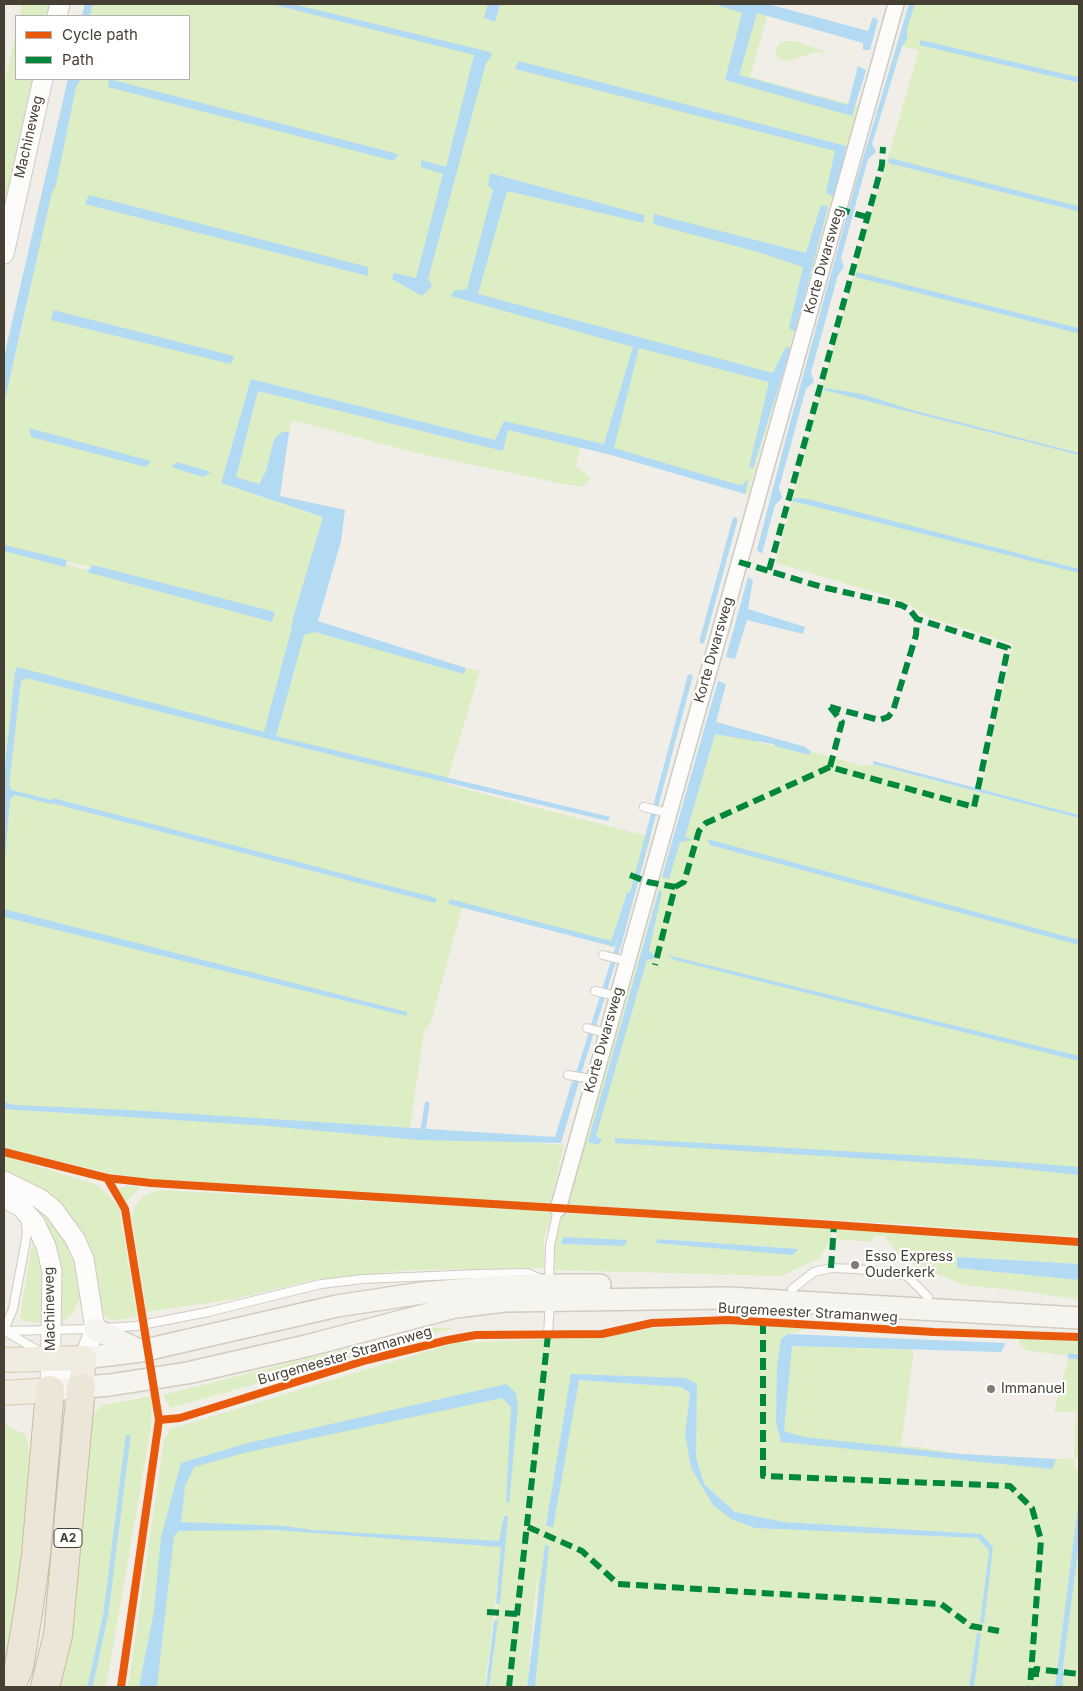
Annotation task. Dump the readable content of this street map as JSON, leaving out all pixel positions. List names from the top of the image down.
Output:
{
  "streets": {
    "highway": ["A2"],
    "main road": ["Burgemeester Stramanweg"],
    "street": ["Machineweg", "Korte Dwarsweg"]
  },
  "crossings": [
    ["Machineweg", "Burgemeester Stramanweg"],
    ["Korte Dwarsweg", "Burgemeester Stramanweg"],
    ["Burgemeester Stramanweg", "A2"]
  ],
  "places": ["Esso Express Ouderkerk", "Immanuel"],
  "legend": ["Cycle path", "Path"]
}
